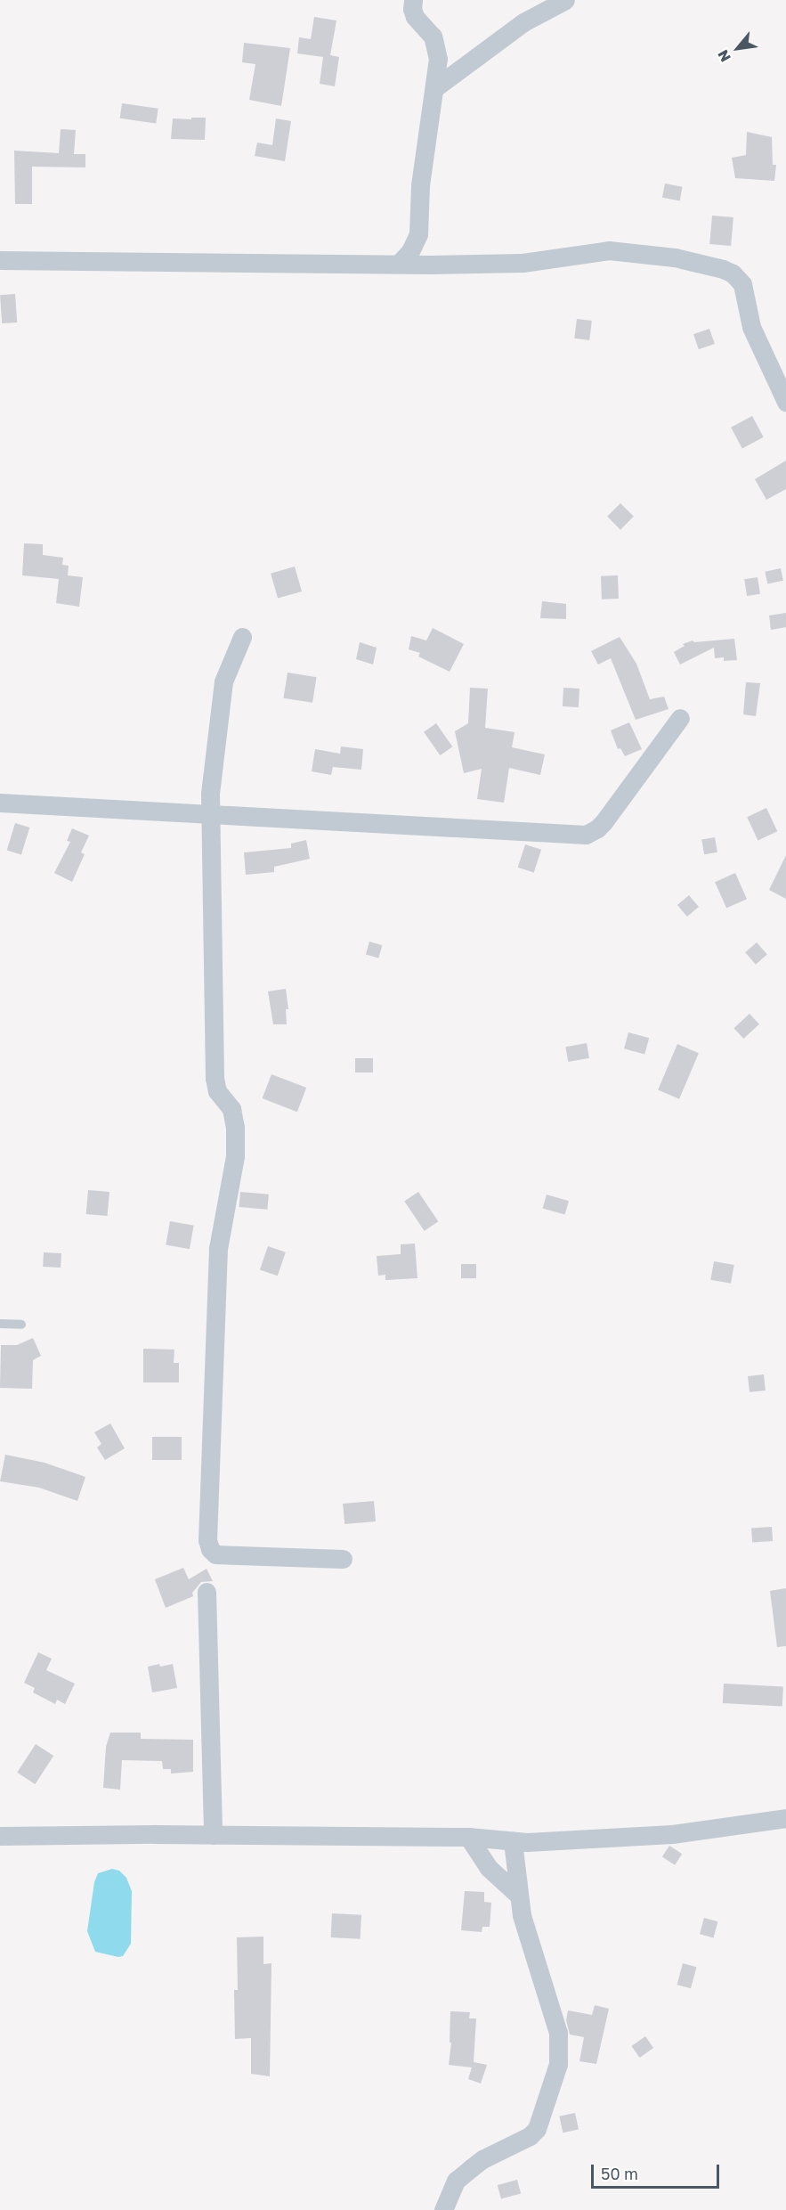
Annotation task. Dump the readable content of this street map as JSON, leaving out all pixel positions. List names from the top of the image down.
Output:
{
  "scale_bar": "50 m",
  "north": "bottom left"
}
